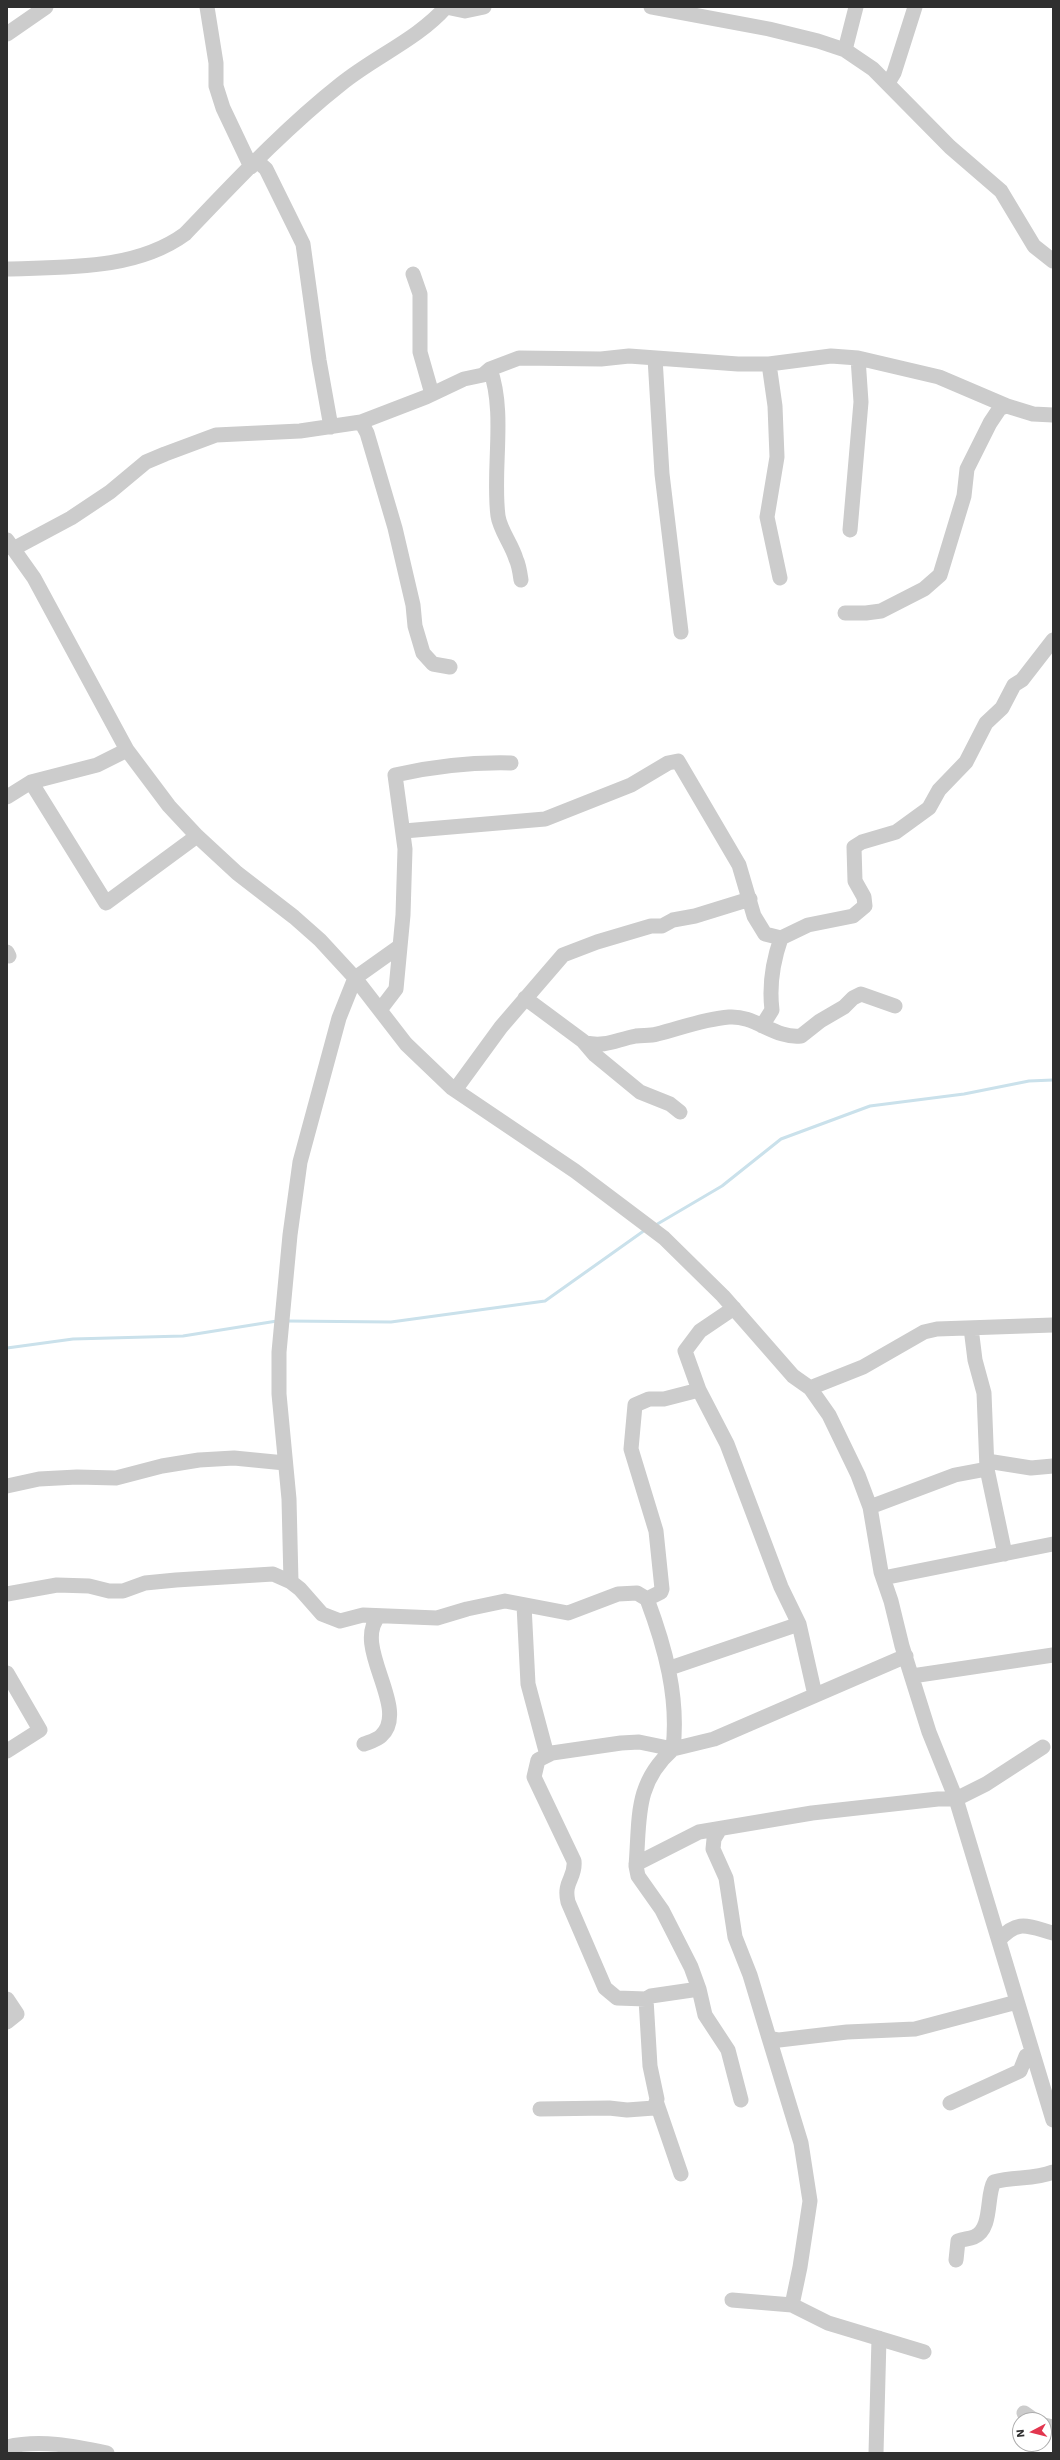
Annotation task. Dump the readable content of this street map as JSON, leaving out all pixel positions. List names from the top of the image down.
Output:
{
  "north": "left"
}
